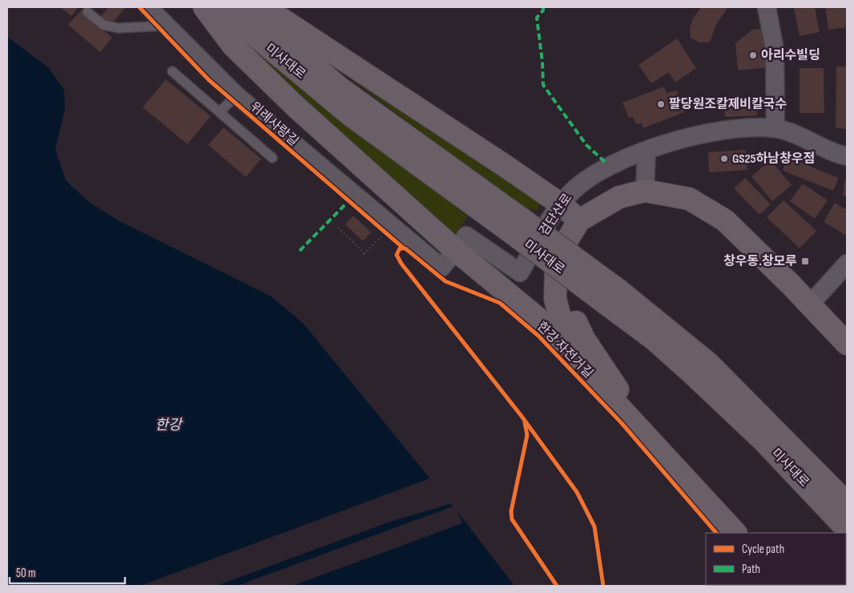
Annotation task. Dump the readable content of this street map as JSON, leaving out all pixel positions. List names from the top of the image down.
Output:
{
  "streets": {
    "main road": ["미사대로"],
    "street": ["검단산로"],
    "cycle path": ["위례사랑길", "한강 자전거길"]
  },
  "water": ["한강"],
  "places": {
    "other": ["아리수빌딩", "팔당원조칼제비칼국수", "GS25하남창우점"],
    "transit": ["창우동.창모루"]
  },
  "legend": ["Cycle path", "Path"],
  "scale_bar": "50 m"
}
